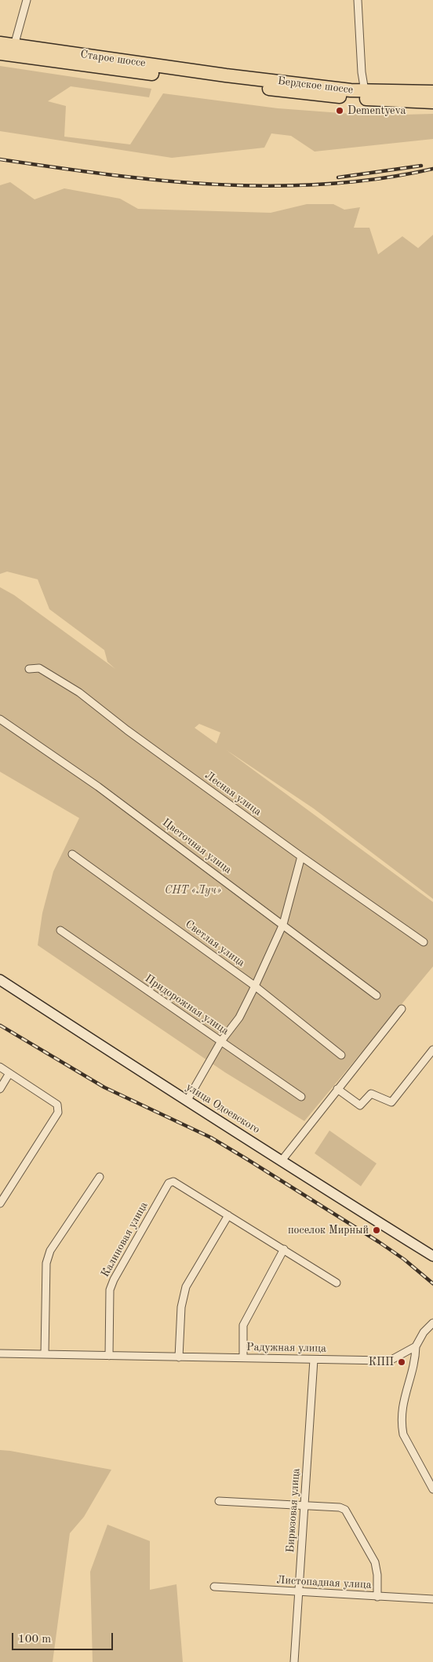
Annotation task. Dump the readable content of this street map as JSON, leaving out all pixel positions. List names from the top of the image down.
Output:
{
  "streets": {
    "highway": ["Старое шоссе", "Бердское шоссе"],
    "street": [
      "Лесная улица",
      "Цветочная улица",
      "Светлая улица",
      "Придорожная улица",
      "улица Одоевского",
      "Калиновая улица",
      "Радужная улица",
      "Бирюзовая улица",
      "Листопадная улица"
    ]
  },
  "crossings": [
    ["Старое шоссе", "Бердское шоссе"],
    ["Калиновая улица", "Радужная улица"],
    ["Радужная улица", "Бирюзовая улица"],
    ["Бирюзовая улица", "Листопадная улица"]
  ],
  "parks": ["СНТ «Луч»"],
  "places": ["Dementyeva", "поселок Мирный", "КПП"],
  "scale_bar": "100 m"
}
